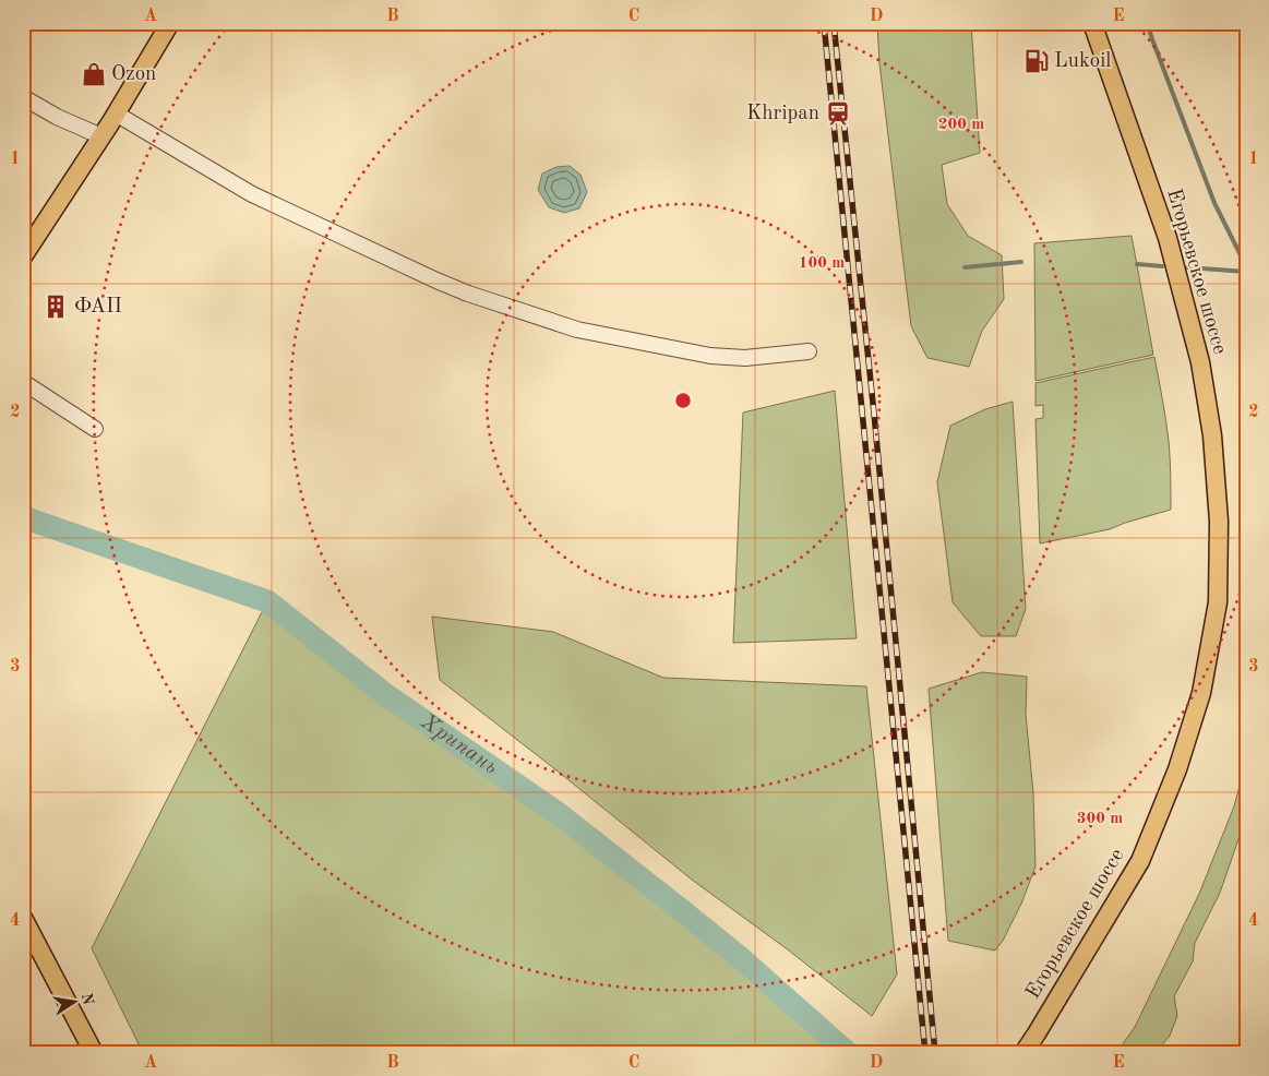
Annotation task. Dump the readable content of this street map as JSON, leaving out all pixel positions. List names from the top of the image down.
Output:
{
  "streets": {
    "main road": ["Егорьевское шоссе"]
  },
  "water": ["Хрипань"],
  "places": {
    "fuel station": ["Lukoil"],
    "shop": ["Ozon"],
    "station": ["Khripan"],
    "building": ["ФАП"]
  },
  "north": "right",
  "grid": {
    "columns": [
      "A",
      "B",
      "C",
      "D",
      "E"
    ],
    "rows": [
      "1",
      "2",
      "3",
      "4"
    ]
  },
  "rings": ["200 m", "100 m", "300 m"]
}
